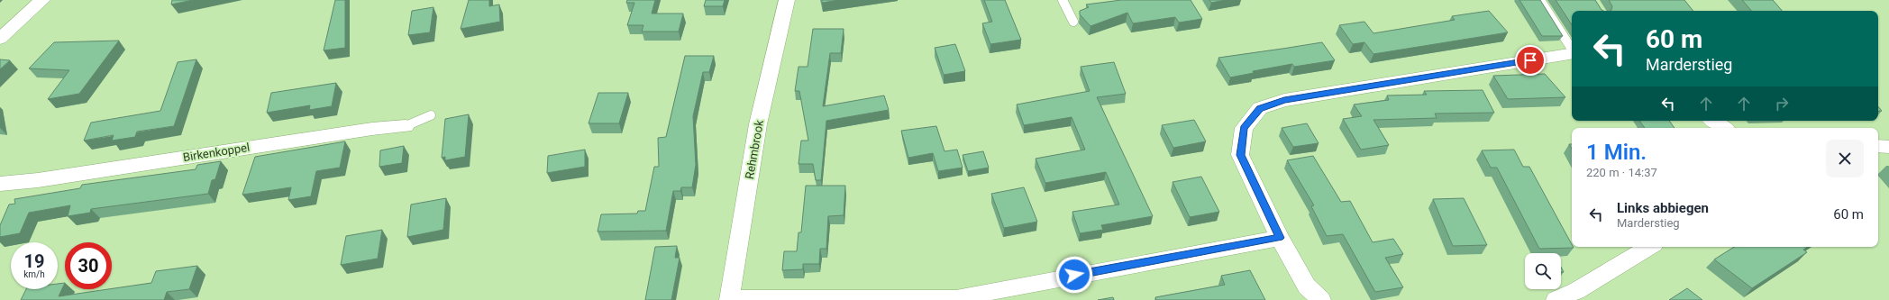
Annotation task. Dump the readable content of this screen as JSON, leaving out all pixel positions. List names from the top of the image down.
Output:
{
  "streets": {
    "street": ["Rehmbrook", "Birkenkoppel"]
  },
  "page": {
    "turn": ["60 m", "Marderstieg"],
    "heading": ["1 Min.", "220 m · 14:37"],
    "list": [
      {
        "name": "Links abbiegen",
        "note": "Marderstieg",
        "value": "60 m"
      }
    ],
    "speed": "19 km/h",
    "limit": "30"
  }
}
